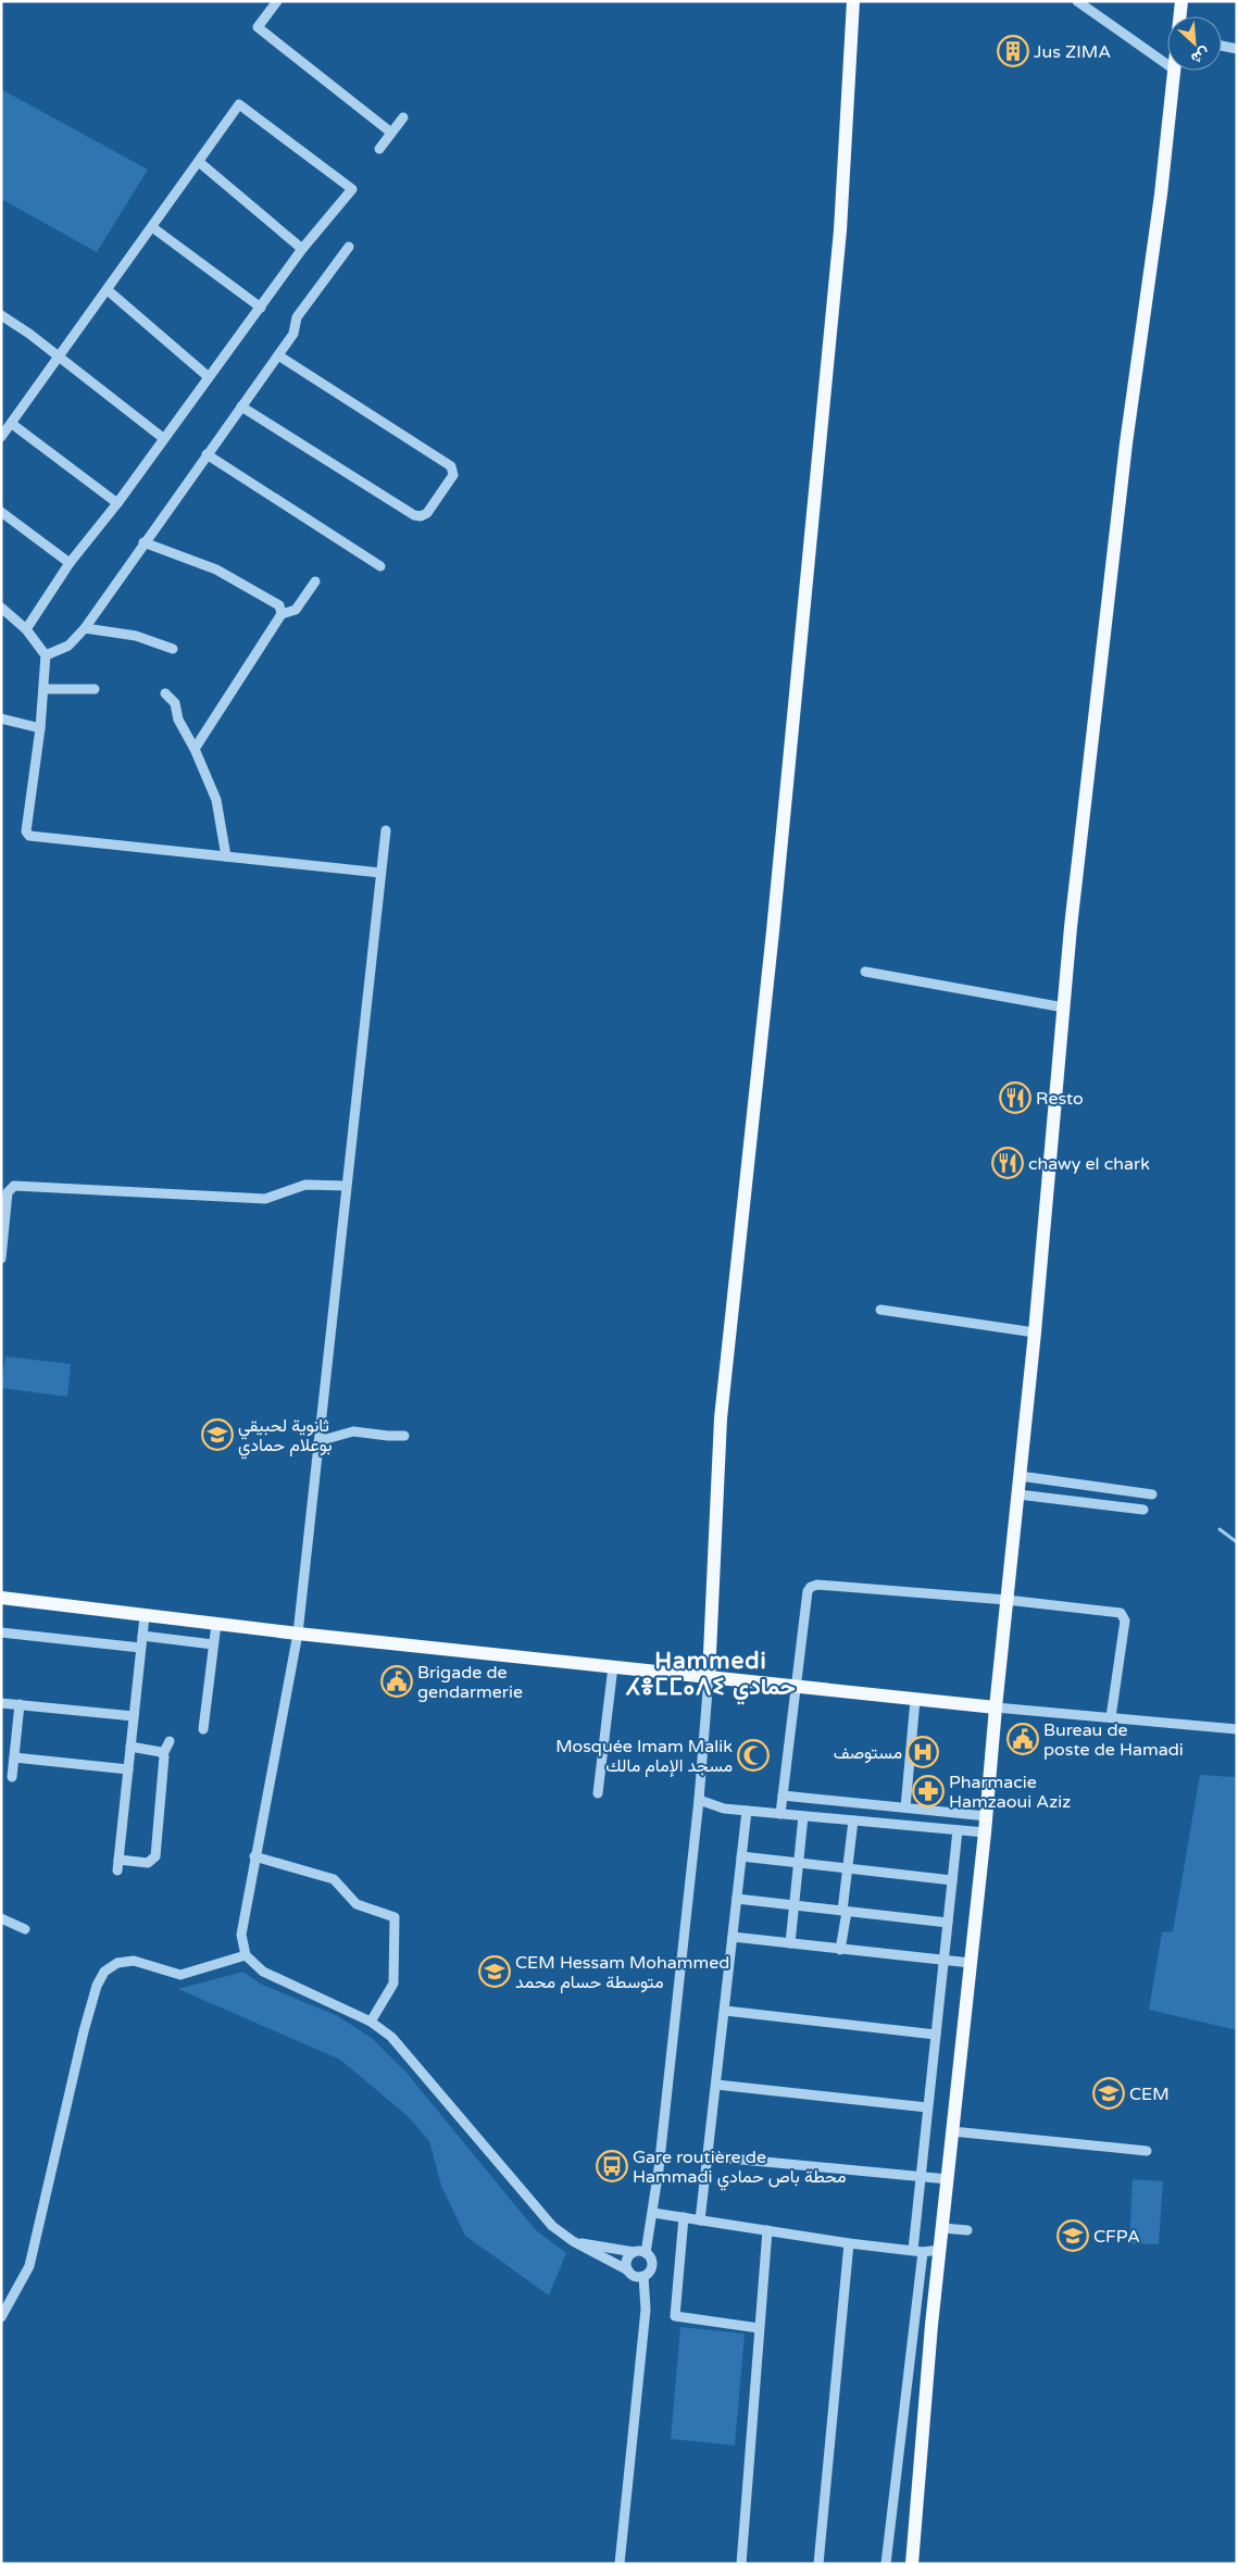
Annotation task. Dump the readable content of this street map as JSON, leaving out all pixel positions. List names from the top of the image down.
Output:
{
  "districts": ["Hammedi ⵃⴻⵎⵎⴰⴷⵉ حمادي"],
  "places": {
    "building": ["Jus ZIMA"],
    "restaurant": ["Resto", "chawy el chark"],
    "school or university": [
      "ثانوية لحبيقي بوعلام حمادي",
      "CEM Hessam Mohammed متوسطة حسام محمد",
      "CEM",
      "CFPA"
    ],
    "public building": ["Brigade de gendarmerie", "Bureau de poste de Hamadi"],
    "hospital": ["مستوصف"],
    "mosque": ["Mosquée Imam Malik مسجد الإمام مالك"],
    "pharmacy": ["Pharmacie Hamzaoui Aziz"],
    "bus stop": ["Gare routière de Hammadi محطة باص حمادي"]
  },
  "north": "bottom right"
}
